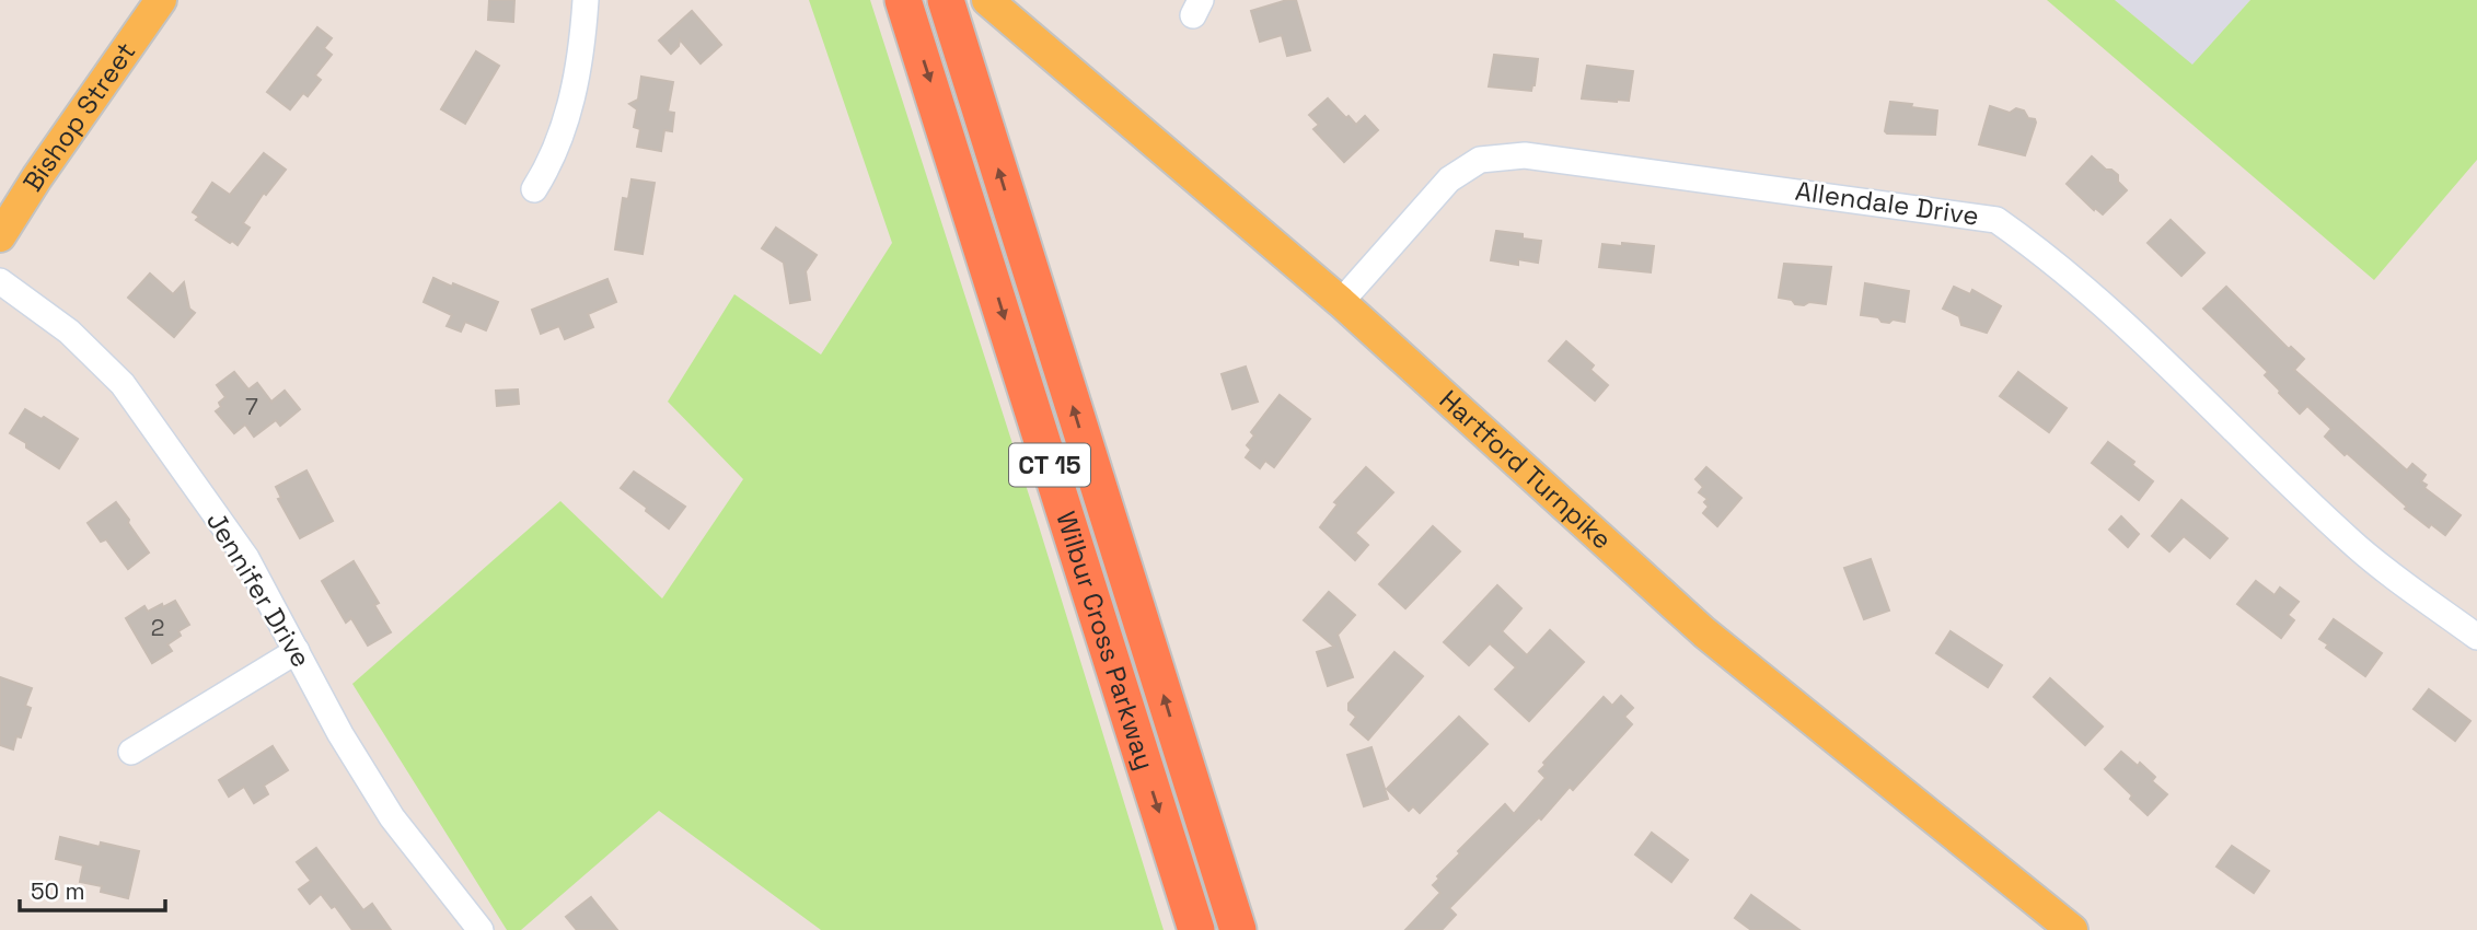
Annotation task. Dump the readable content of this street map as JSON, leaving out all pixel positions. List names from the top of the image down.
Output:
{
  "streets": {
    "highway": ["CT 15", "Wilbur Cross Parkway"],
    "main road": ["Bishop Street", "Hartford Turnpike"],
    "street": ["Allendale Drive", "Jennifer Drive"]
  },
  "crossings": [
    ["Allendale Drive", "Hartford Turnpike"]
  ],
  "house_numbers": ["7", "2"],
  "scale_bar": "50 m"
}
